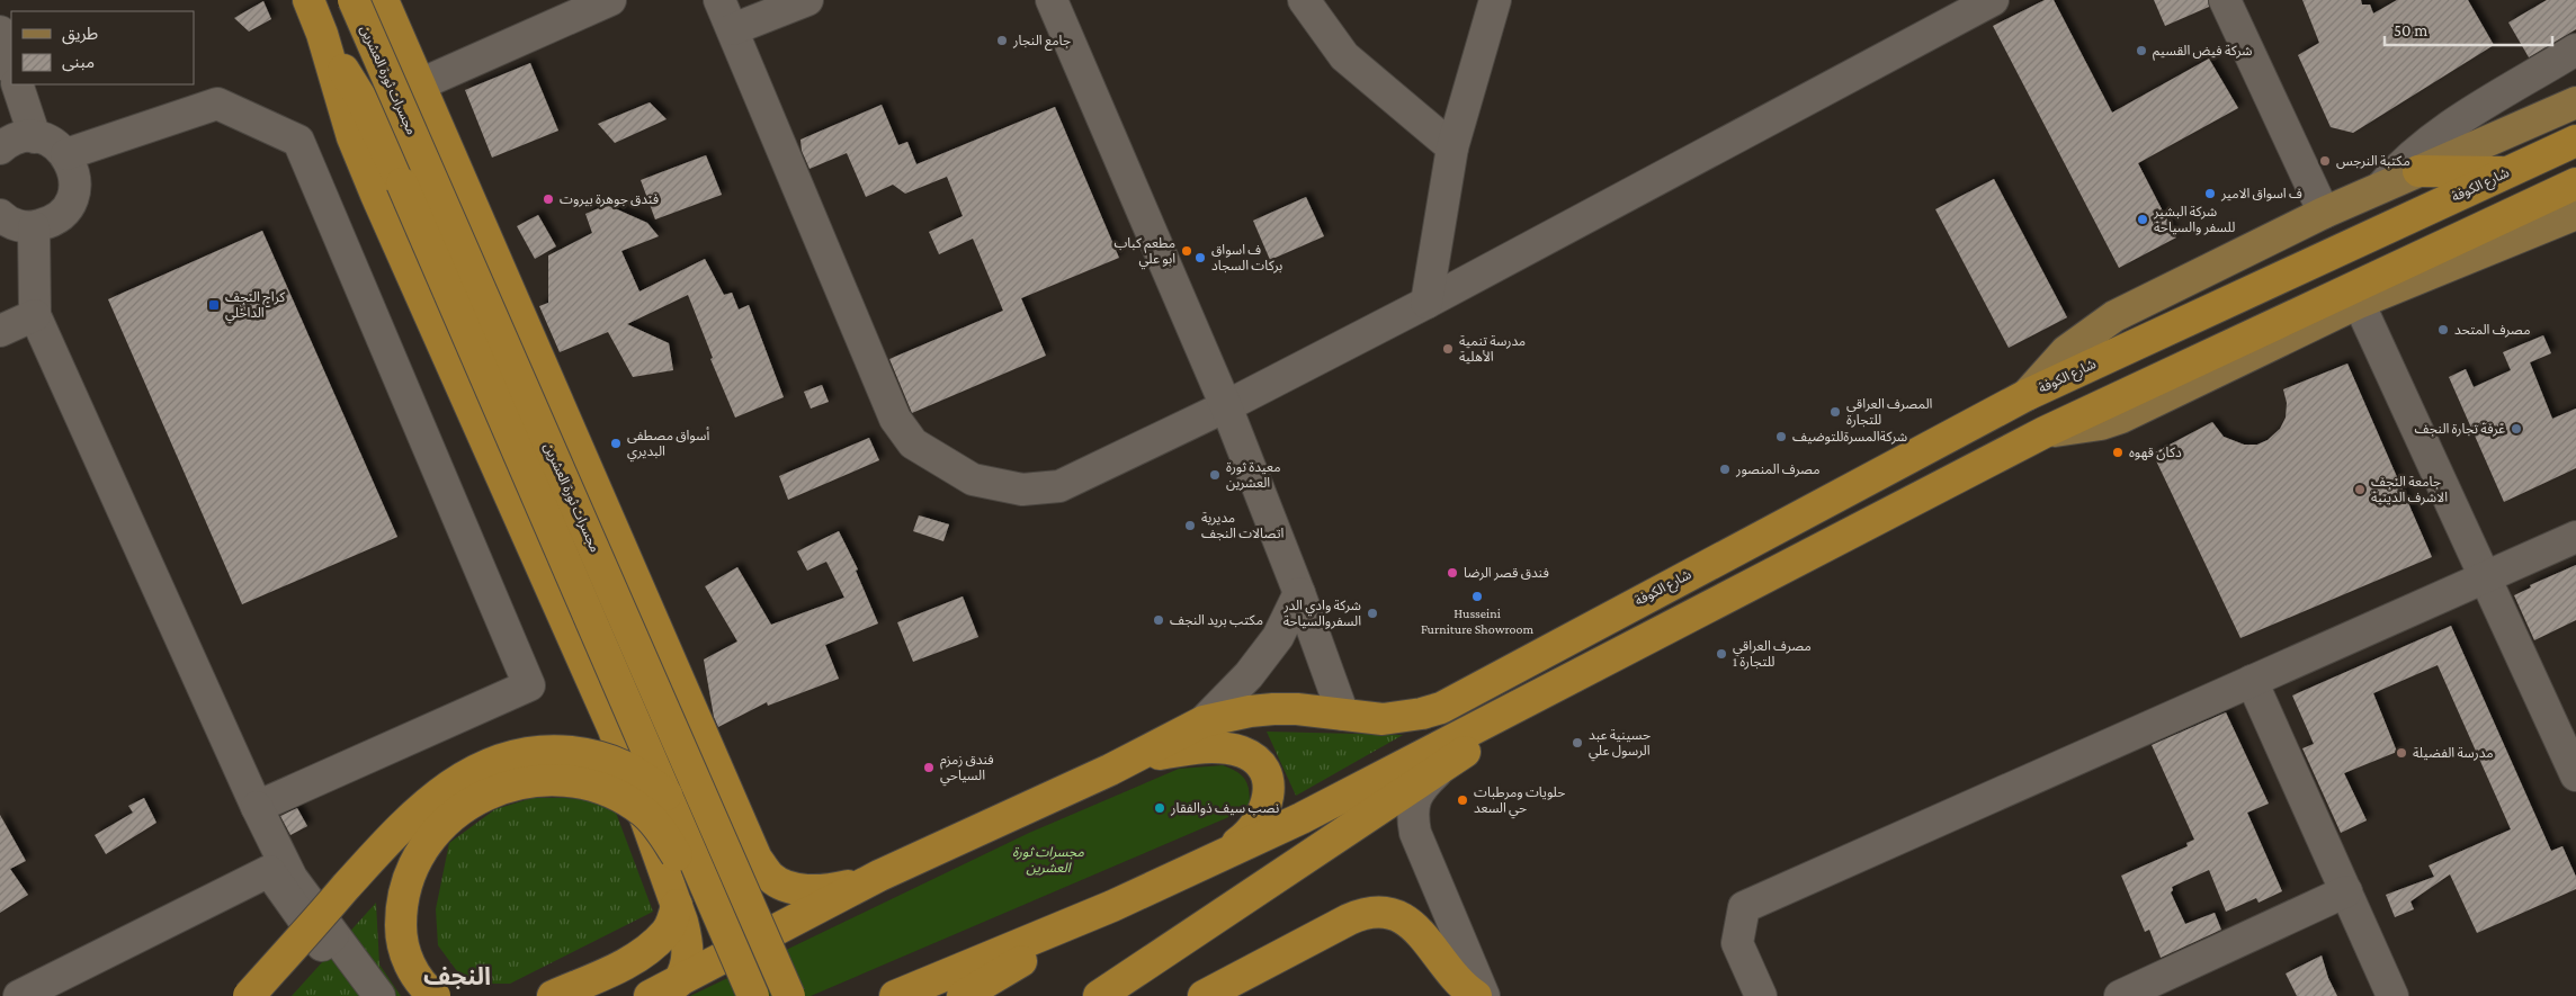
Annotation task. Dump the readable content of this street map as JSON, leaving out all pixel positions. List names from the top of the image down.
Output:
{
  "streets": {
    "highway": ["مجسرات ثورة العشرين", "شارع الكوفة"]
  },
  "districts": ["النجف"],
  "parks": ["مجسرات ثورة العشرين"],
  "places": {
    "other": [
      "جامع النجار",
      "شركة فيض القسيم",
      "مكتبة النرجس",
      "ف اسواق الامير",
      "فندق جوهرة بيروت",
      "شركة البشير للسفر والسياحة",
      "مطعم كباب ابو علي",
      "ف اسواق بركات السجاد",
      "مصرف المتحد",
      "مدرسة تنمية الأهلية",
      "المصرف العراقي للتجارة",
      "غرفة تجارة النجف",
      "شركةالمسرةللتوضيف",
      "أسواق مصطفى البديري",
      "دكان قهوه",
      "مصرف المنصور",
      "معيدة ثورة العشرين",
      "جامعة النجف الاشرف الدينية",
      "مديرية اتصالات النجف",
      "فندق قصر الرضا",
      "Husseini Furniture Showroom",
      "شركة وادي الدر السفروالسياحة",
      "مكتب بريد النجف",
      "مصرف العراقي للتجارة 1",
      "حسينية عبد الرسول علي",
      "مدرسة الفضيلة",
      "فندق زمزم السياحي",
      "حلويات ومرطبات حي السعد",
      "نصب سيف ذوالفقار"
    ],
    "transit": ["كراج النجف الداخلي"]
  },
  "legend": ["طريق", "مبنى"],
  "scale_bar": "50 m"
}
